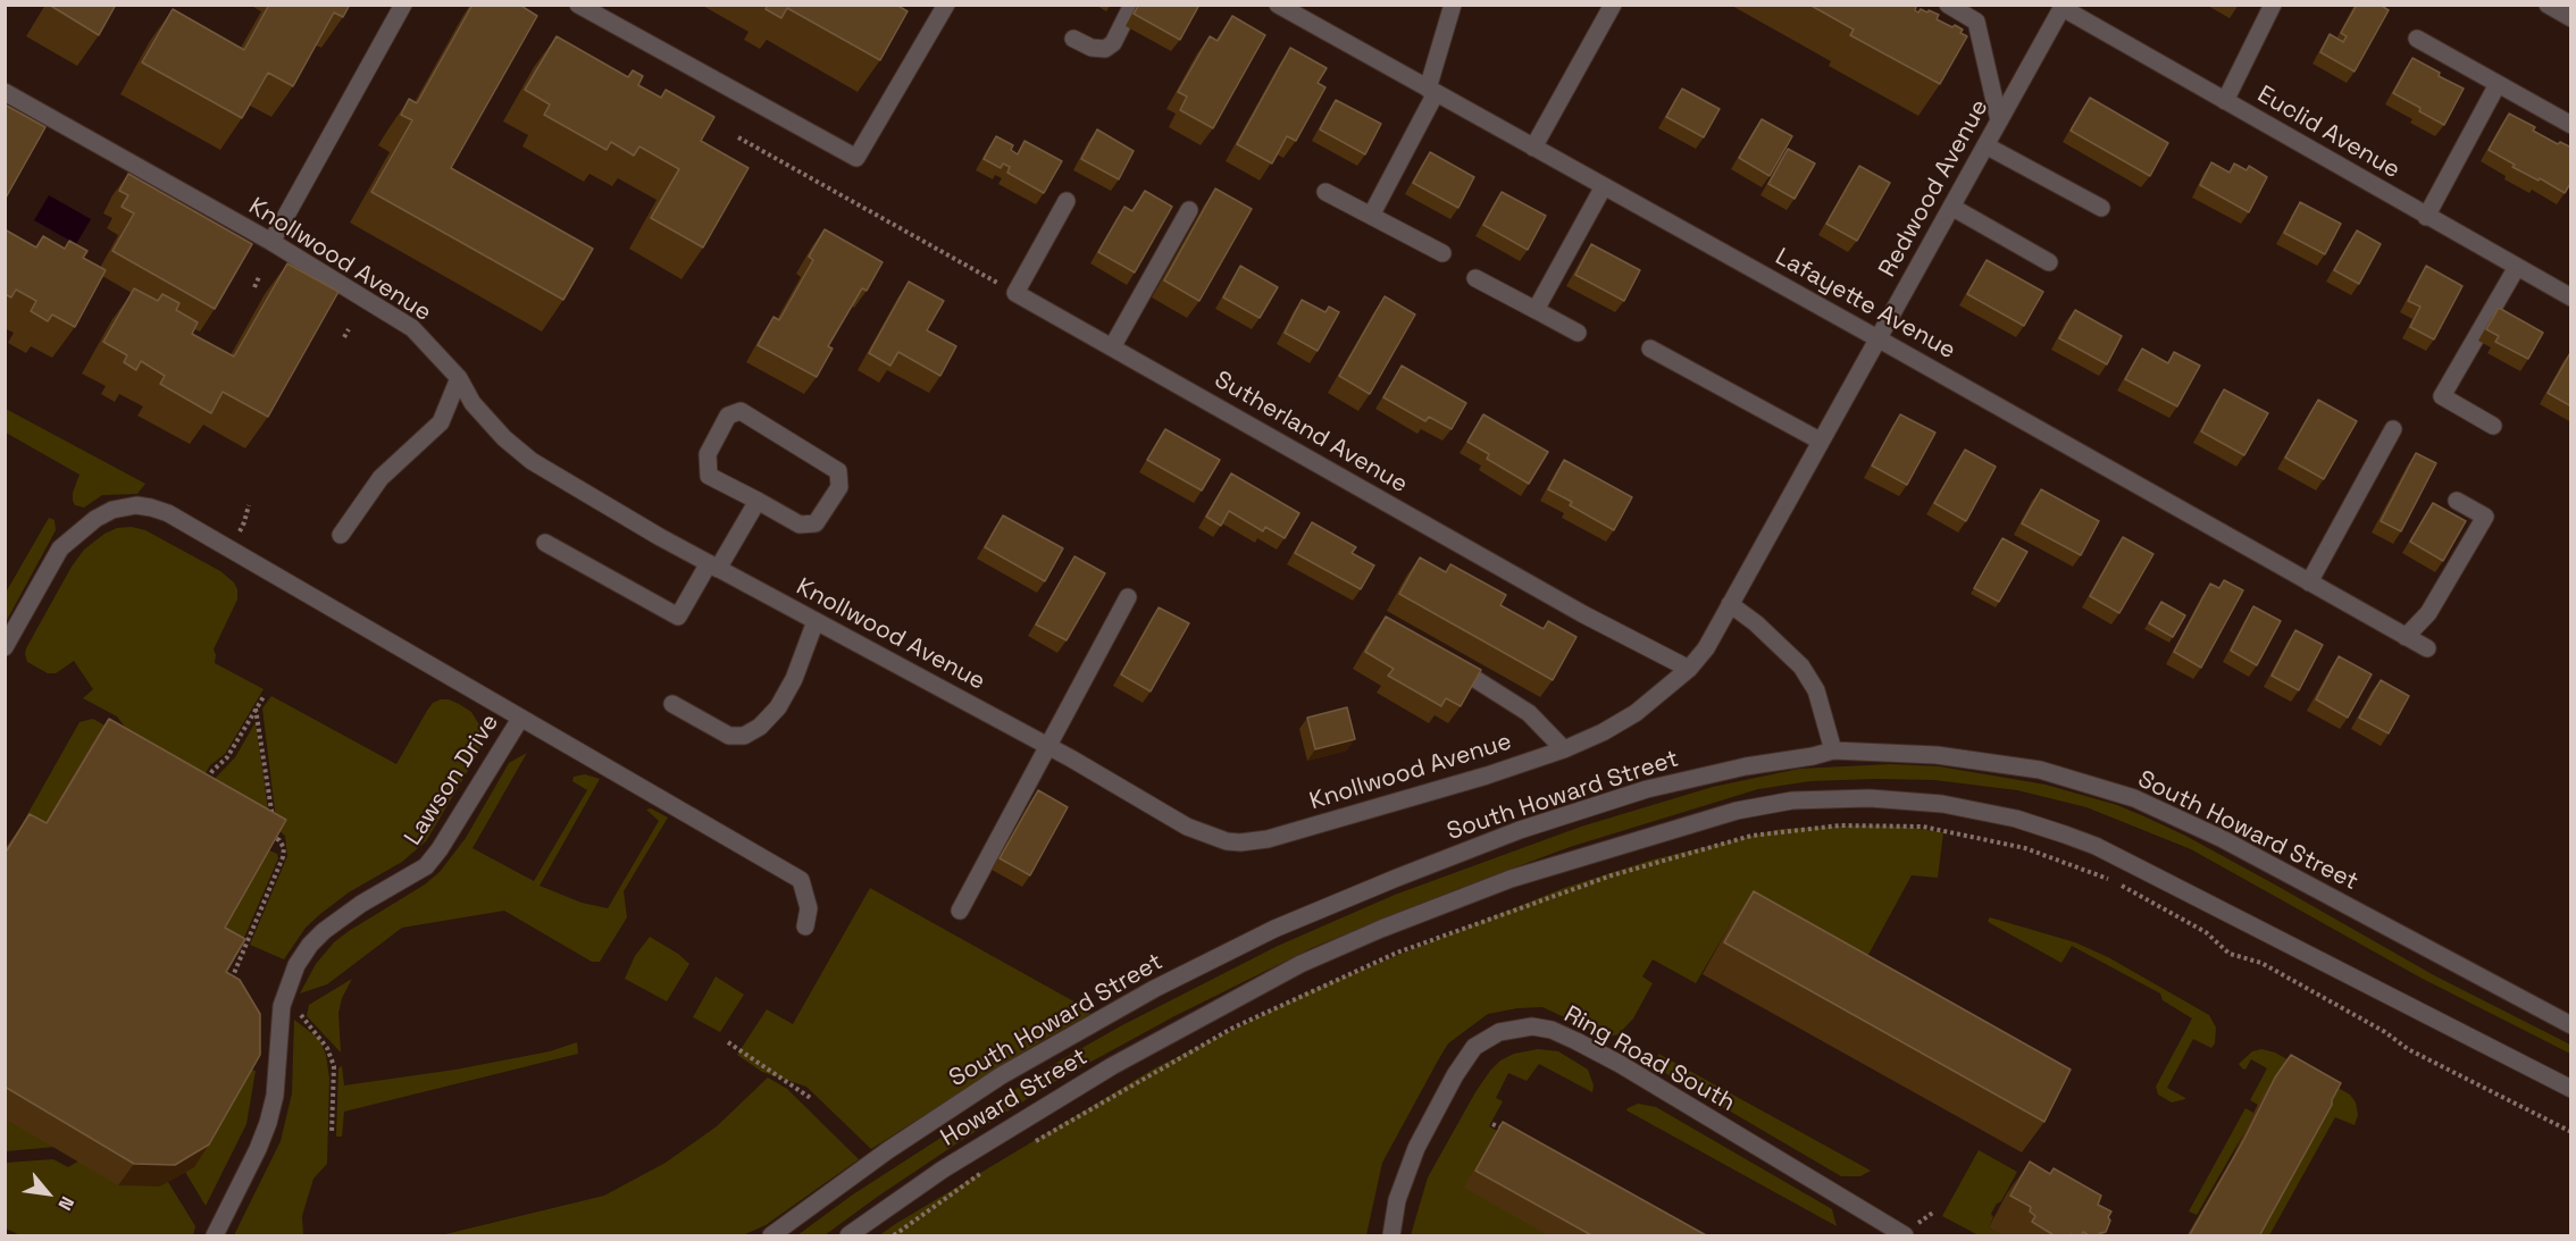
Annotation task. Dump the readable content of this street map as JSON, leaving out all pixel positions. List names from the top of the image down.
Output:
{
  "streets": {
    "street": [
      "Euclid Avenue",
      "Redwood Avenue",
      "Knollwood Avenue",
      "Lafayette Avenue",
      "Sutherland Avenue",
      "Lawson Drive",
      "South Howard Street",
      "Ring Road South",
      "Howard Street"
    ]
  },
  "crossings": [
    ["Euclid Avenue", "Redwood Avenue"],
    ["Redwood Avenue", "Knollwood Avenue"],
    ["Redwood Avenue", "Lafayette Avenue"],
    ["Knollwood Avenue", "Sutherland Avenue"]
  ],
  "north": "bottom right"
}
